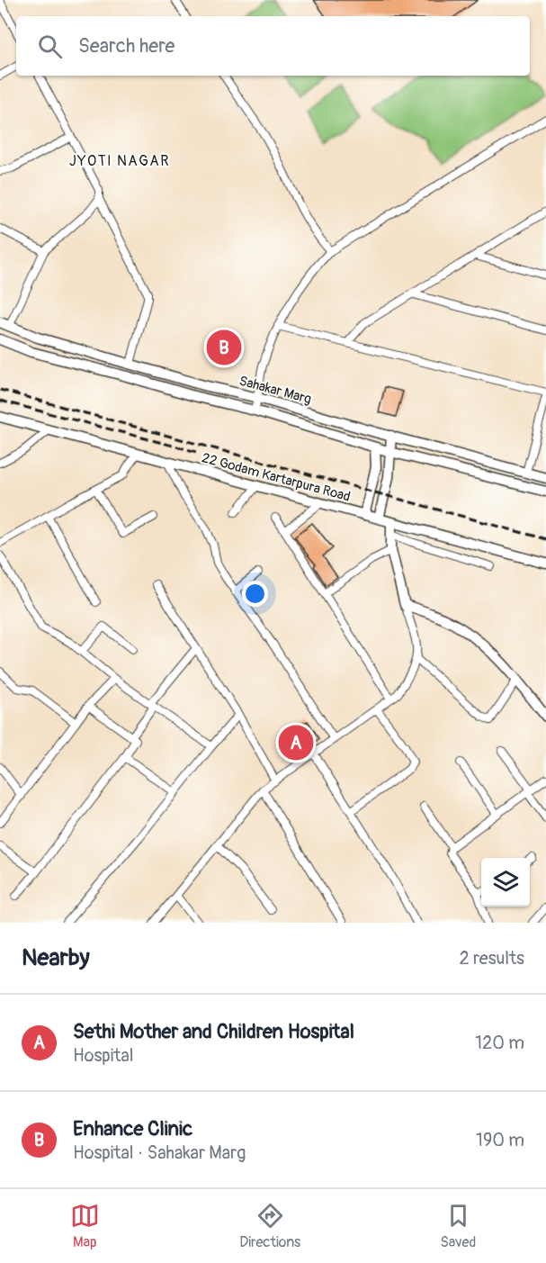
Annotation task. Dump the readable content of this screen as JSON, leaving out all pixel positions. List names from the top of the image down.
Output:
{
  "streets": {
    "street": ["Sahakar Marg", "22 Godam Kartarpura Road"]
  },
  "districts": ["JYOTI NAGAR"],
  "page": {
    "search": "Search here",
    "pins": ["B", "A"],
    "heading": ["Nearby", "2 results"],
    "list": [
      {
        "mark": "A",
        "name": "Sethi Mother and Children Hospital",
        "note": "Hospital",
        "value": "120 m"
      },
      {
        "mark": "B",
        "name": "Enhance Clinic",
        "note": "Hospital · Sahakar Marg",
        "value": "190 m"
      }
    ],
    "nav": ["Map", "Directions", "Saved"]
  }
}
